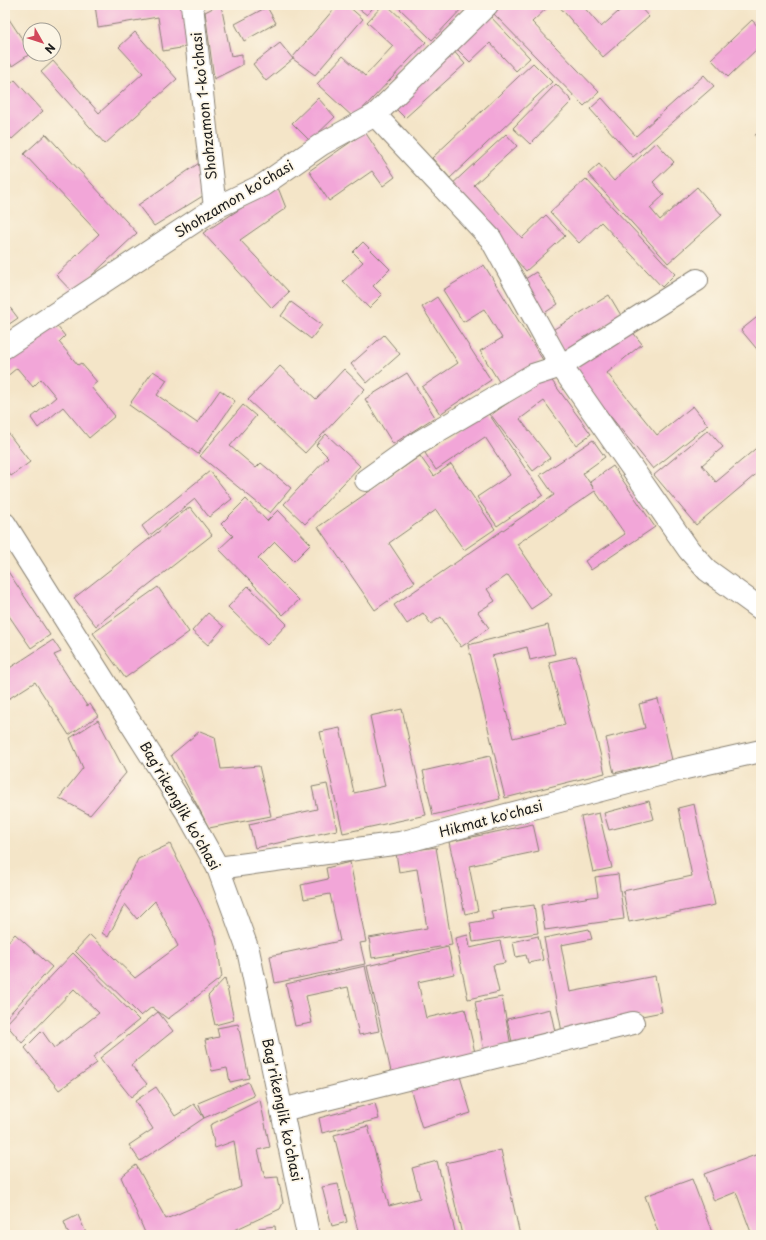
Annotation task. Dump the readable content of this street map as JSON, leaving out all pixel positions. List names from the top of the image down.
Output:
{
  "streets": {
    "street": [
      "Shohzamon 1-ko'chasi",
      "Shohzamon ko'chasi",
      "Bag'rikenglik ko'chasi",
      "Hikmat ko'chasi"
    ]
  },
  "crossings": [
    ["Shohzamon 1-ko'chasi", "Shohzamon ko'chasi"],
    ["Bag'rikenglik ko'chasi", "Hikmat ko'chasi"]
  ],
  "north": "bottom right"
}
